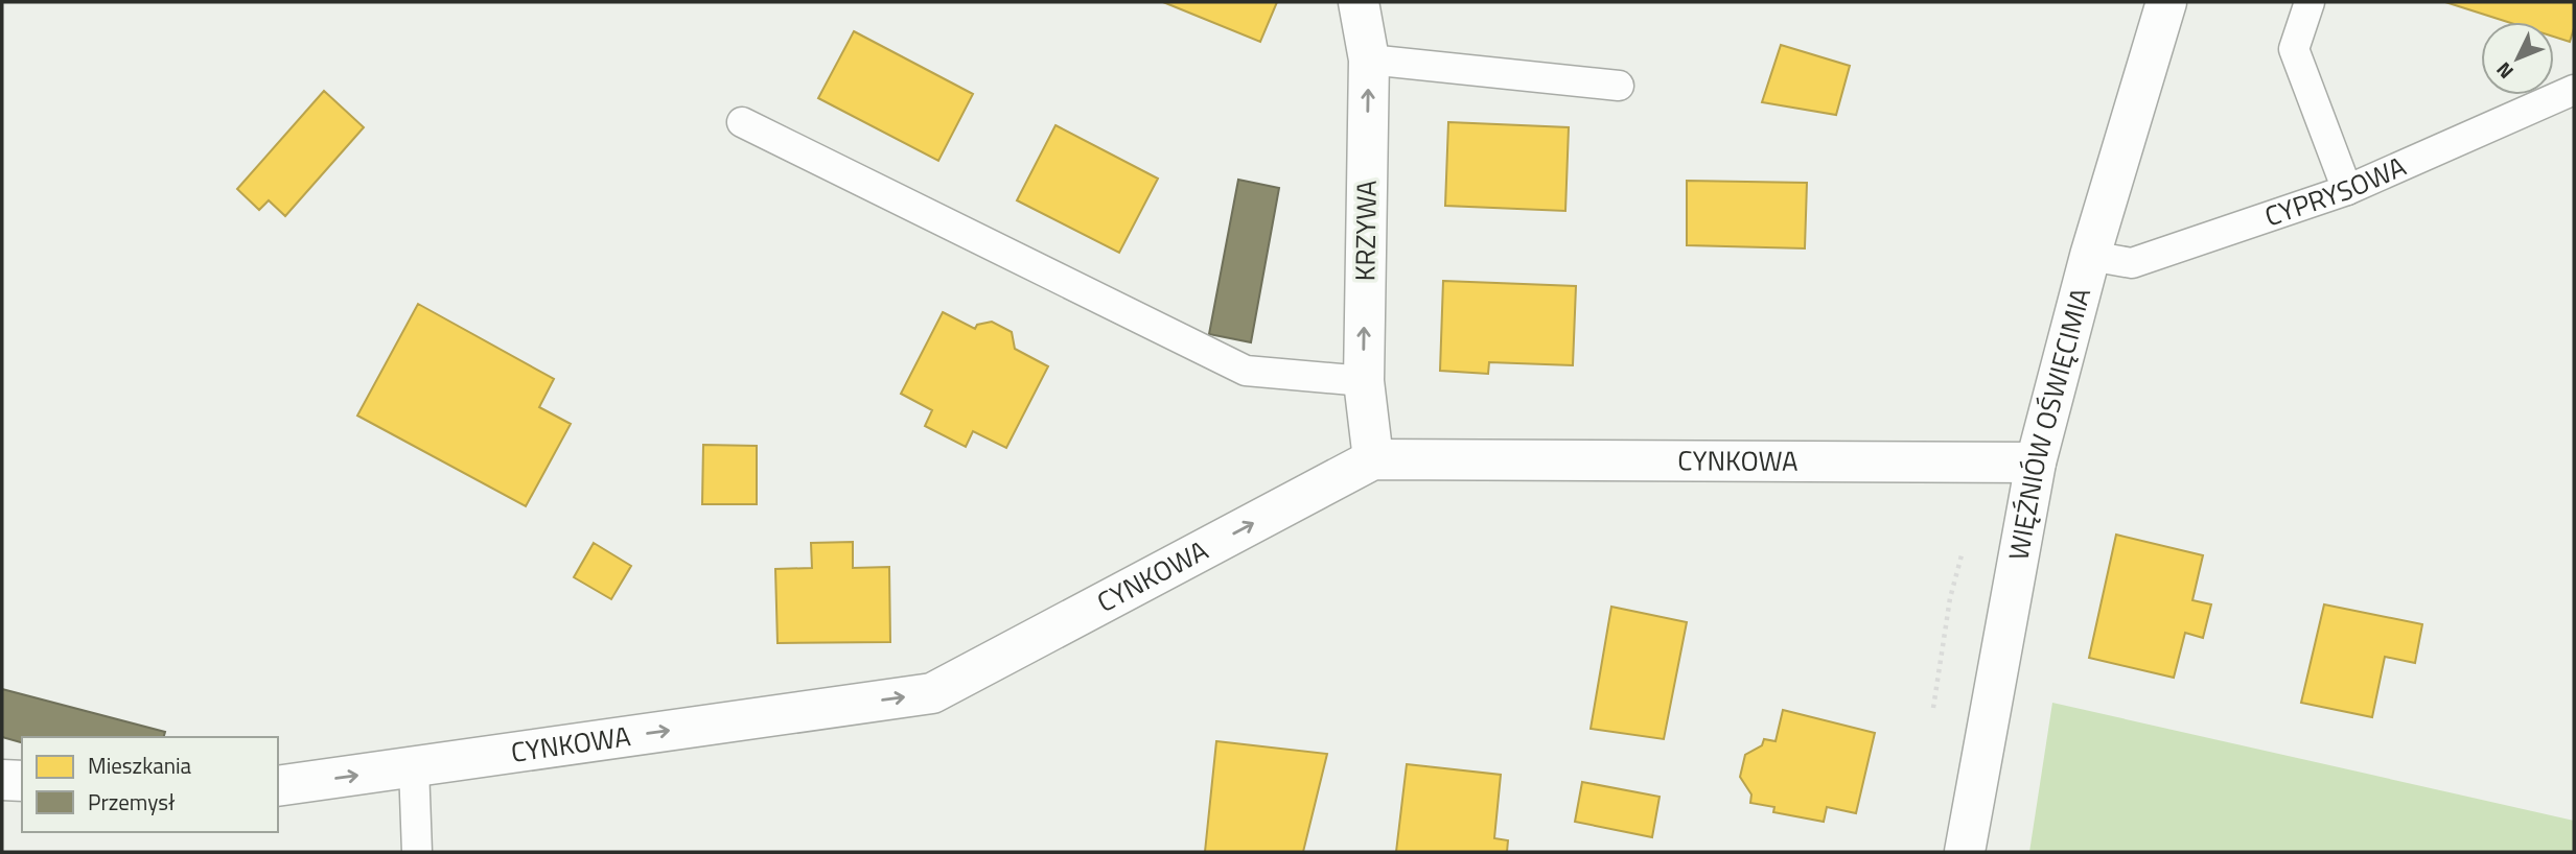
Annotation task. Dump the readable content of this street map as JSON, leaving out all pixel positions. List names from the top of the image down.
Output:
{
  "streets": {
    "street": ["KRZYWA", "WIĘŹNIÓW OŚWIĘCIMIA", "CYNKOWA"],
    "lane": ["CYPRYSOWA"]
  },
  "crossings": [
    ["CYPRYSOWA", "WIĘŹNIÓW OŚWIĘCIMIA"],
    ["KRZYWA", "CYNKOWA"],
    ["WIĘŹNIÓW OŚWIĘCIMIA", "CYNKOWA"]
  ],
  "one_way": ["KRZYWA", "CYNKOWA"],
  "legend": ["Mieszkania", "Przemysł"],
  "north": "bottom left"
}
